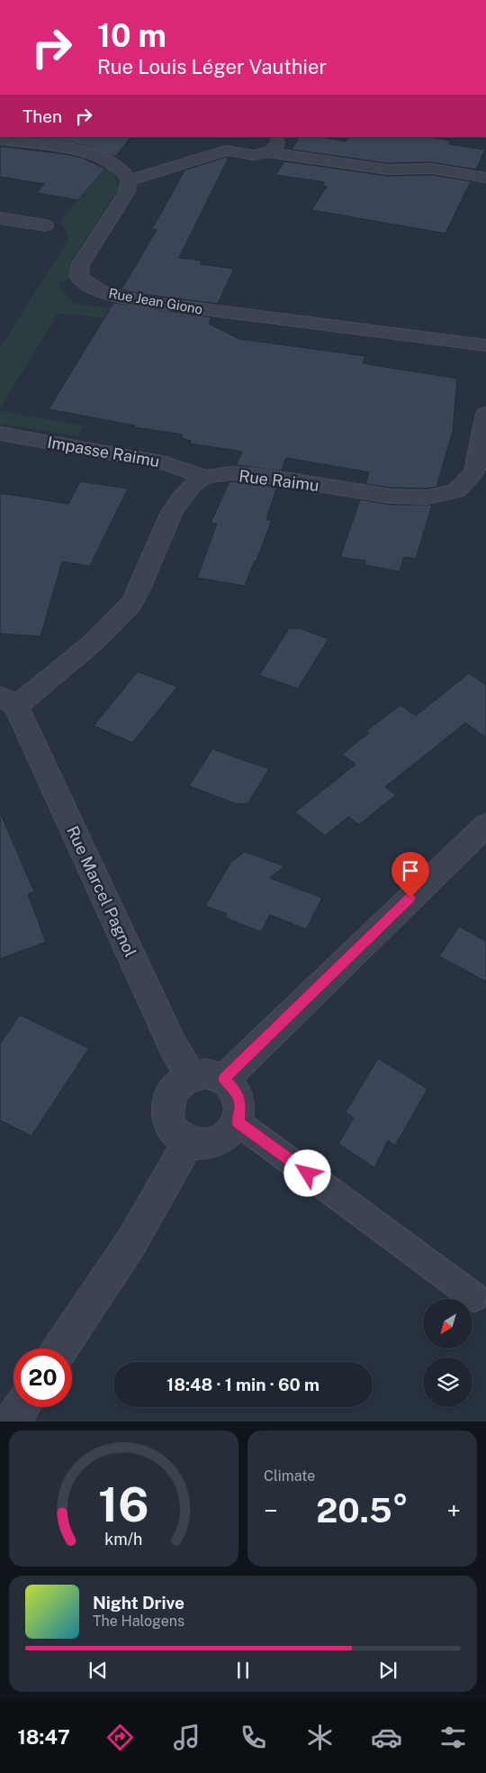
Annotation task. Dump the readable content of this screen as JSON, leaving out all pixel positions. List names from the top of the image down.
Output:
{
  "streets": {
    "street": [
      "Rue Jean Giono",
      "Impasse Raimu",
      "Rue Raimu",
      "Rue Marcel Pagnol"
    ]
  },
  "crossings": [
    ["Impasse Raimu", "Rue Raimu"],
    ["Rue Raimu", "Rue Marcel Pagnol"]
  ],
  "north": "bottom left",
  "page": {
    "turn": ["10 m", "Rue Louis Léger Vauthier"],
    "then": "Then",
    "limit": "20",
    "trip": "18:48 · 1 min · 60 m",
    "tile": "Climate",
    "heat": ["−", "20.5°", "+"],
    "song": ["Night Drive", "The Halogens"],
    "tabs": "18:47",
    "gauge": ["16", "km/h"]
  }
}
